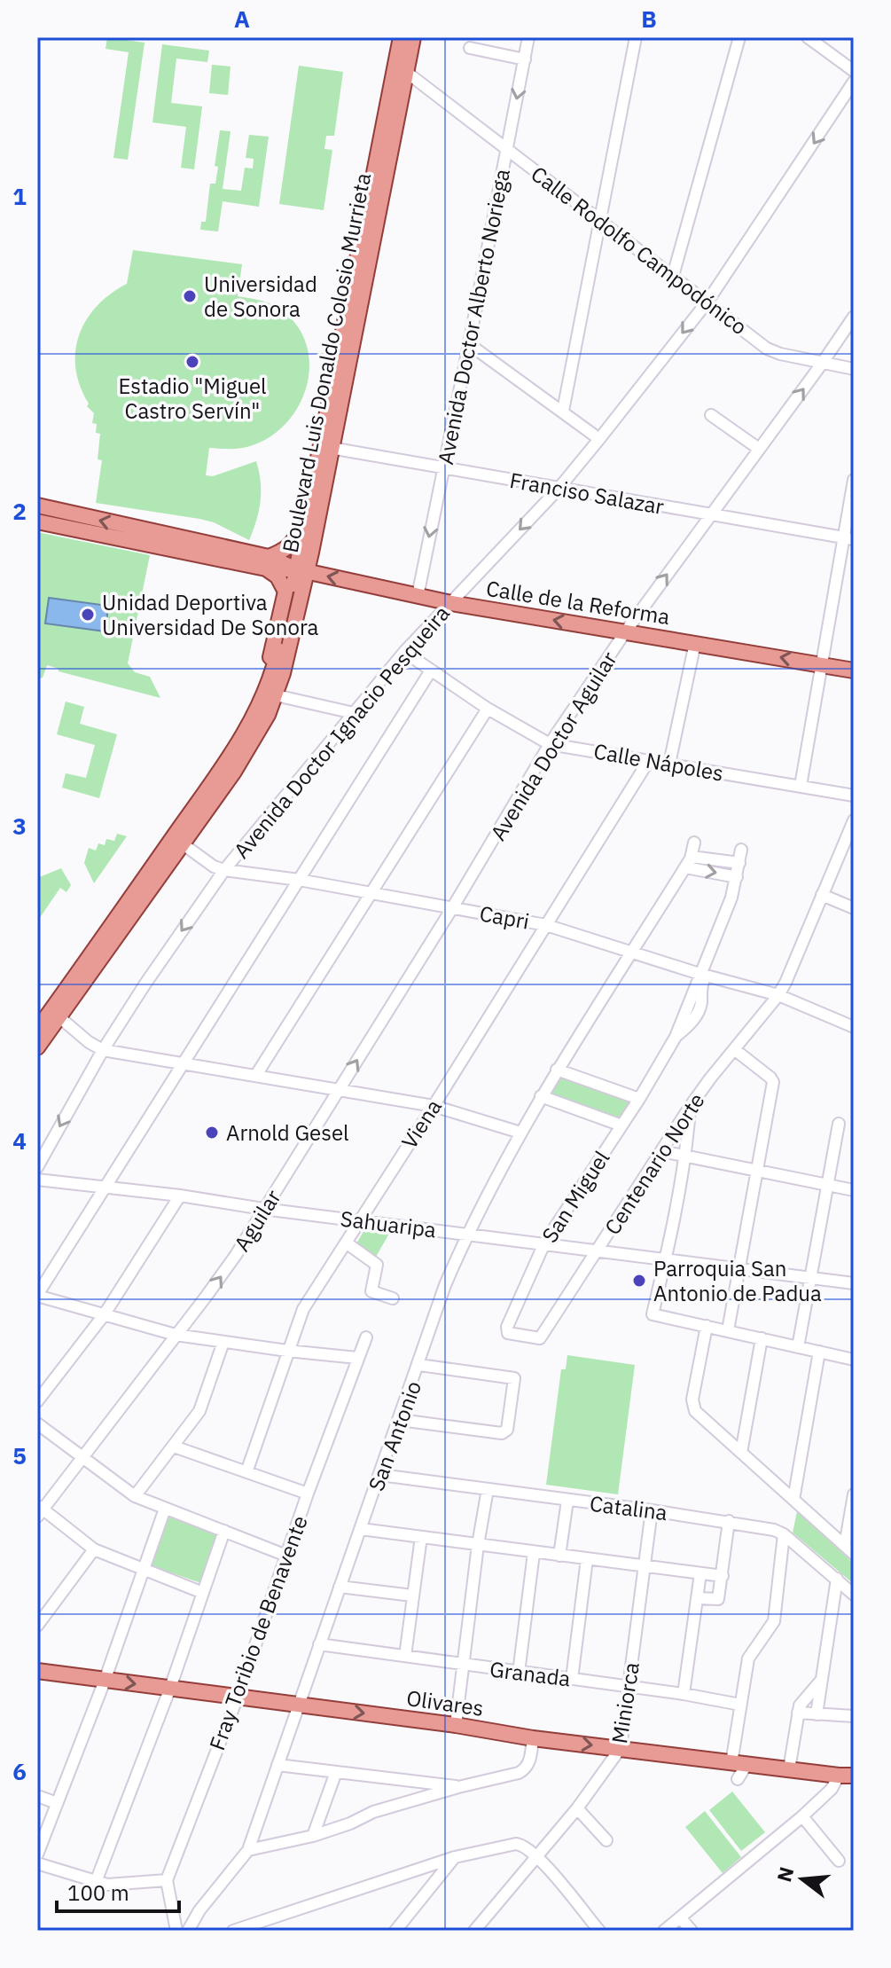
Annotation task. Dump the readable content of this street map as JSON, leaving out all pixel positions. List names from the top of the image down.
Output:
{
  "streets": {
    "main road": ["Boulevard Luis Donaldo Colosio Murrieta", "Calle de la Reforma", "Olivares"],
    "street": [
      "Calle Rodolfo Campodónico",
      "Avenida Doctor Alberto Noriega",
      "Franciso Salazar",
      "Avenida Doctor Ignacio Pesqueira",
      "Avenida Doctor Aguilar",
      "Calle Nápoles",
      "Capri",
      "Viena",
      "Centenario Norte",
      "San Miguel",
      "Aguilar",
      "Sahuaripa",
      "San Antonio",
      "Catalina",
      "Fray Toribio de Benavente",
      "Granada",
      "Miniorca"
    ]
  },
  "crossings": [
    ["Calle Rodolfo Campodónico", "Avenida Doctor Alberto Noriega"],
    ["Calle Rodolfo Campodónico", "Boulevard Luis Donaldo Colosio Murrieta"],
    ["Calle Rodolfo Campodónico", "Avenida Doctor Ignacio Pesqueira"],
    ["Calle Rodolfo Campodónico", "Avenida Doctor Aguilar"],
    ["Avenida Doctor Alberto Noriega", "Franciso Salazar"],
    ["Avenida Doctor Alberto Noriega", "Calle de la Reforma"],
    ["Boulevard Luis Donaldo Colosio Murrieta", "Franciso Salazar"],
    ["Boulevard Luis Donaldo Colosio Murrieta", "Calle de la Reforma"],
    ["Franciso Salazar", "Avenida Doctor Ignacio Pesqueira"],
    ["Franciso Salazar", "Avenida Doctor Aguilar"],
    ["Calle de la Reforma", "Avenida Doctor Ignacio Pesqueira"],
    ["Calle de la Reforma", "Avenida Doctor Aguilar"],
    ["Avenida Doctor Ignacio Pesqueira", "Calle Nápoles"],
    ["Avenida Doctor Ignacio Pesqueira", "Capri"],
    ["Avenida Doctor Aguilar", "Calle Nápoles"],
    ["Avenida Doctor Aguilar", "Capri"],
    ["Avenida Doctor Aguilar", "Aguilar"],
    ["Calle Nápoles", "Viena"],
    ["Capri", "Viena"],
    ["Capri", "Centenario Norte"],
    ["Capri", "San Miguel"],
    ["Capri", "Aguilar"],
    ["Capri", "San Antonio"],
    ["Viena", "Sahuaripa"],
    ["Centenario Norte", "San Miguel"],
    ["Centenario Norte", "Sahuaripa"],
    ["San Miguel", "Sahuaripa"],
    ["Aguilar", "Sahuaripa"],
    ["Sahuaripa", "San Antonio"],
    ["San Antonio", "Catalina"],
    ["San Antonio", "Granada"],
    ["San Antonio", "Olivares"],
    ["Catalina", "Miniorca"],
    ["Fray Toribio de Benavente", "Olivares"],
    ["Granada", "Miniorca"],
    ["Olivares", "Miniorca"]
  ],
  "one_way": ["Avenida Doctor Alberto Noriega", "Avenida Doctor Aguilar", "Olivares"],
  "places": [
    "Universidad de Sonora",
    "Estadio \"Miguel Castro Servín\"",
    "Unidad Deportiva Universidad De Sonora",
    "Arnold Gesel",
    "Parroquia San Antonio de Padua"
  ],
  "scale_bar": "100 m",
  "north": "left",
  "grid": {
    "columns": ["A", "B"],
    "rows": [
      "1",
      "2",
      "3",
      "4",
      "5",
      "6"
    ]
  }
}
